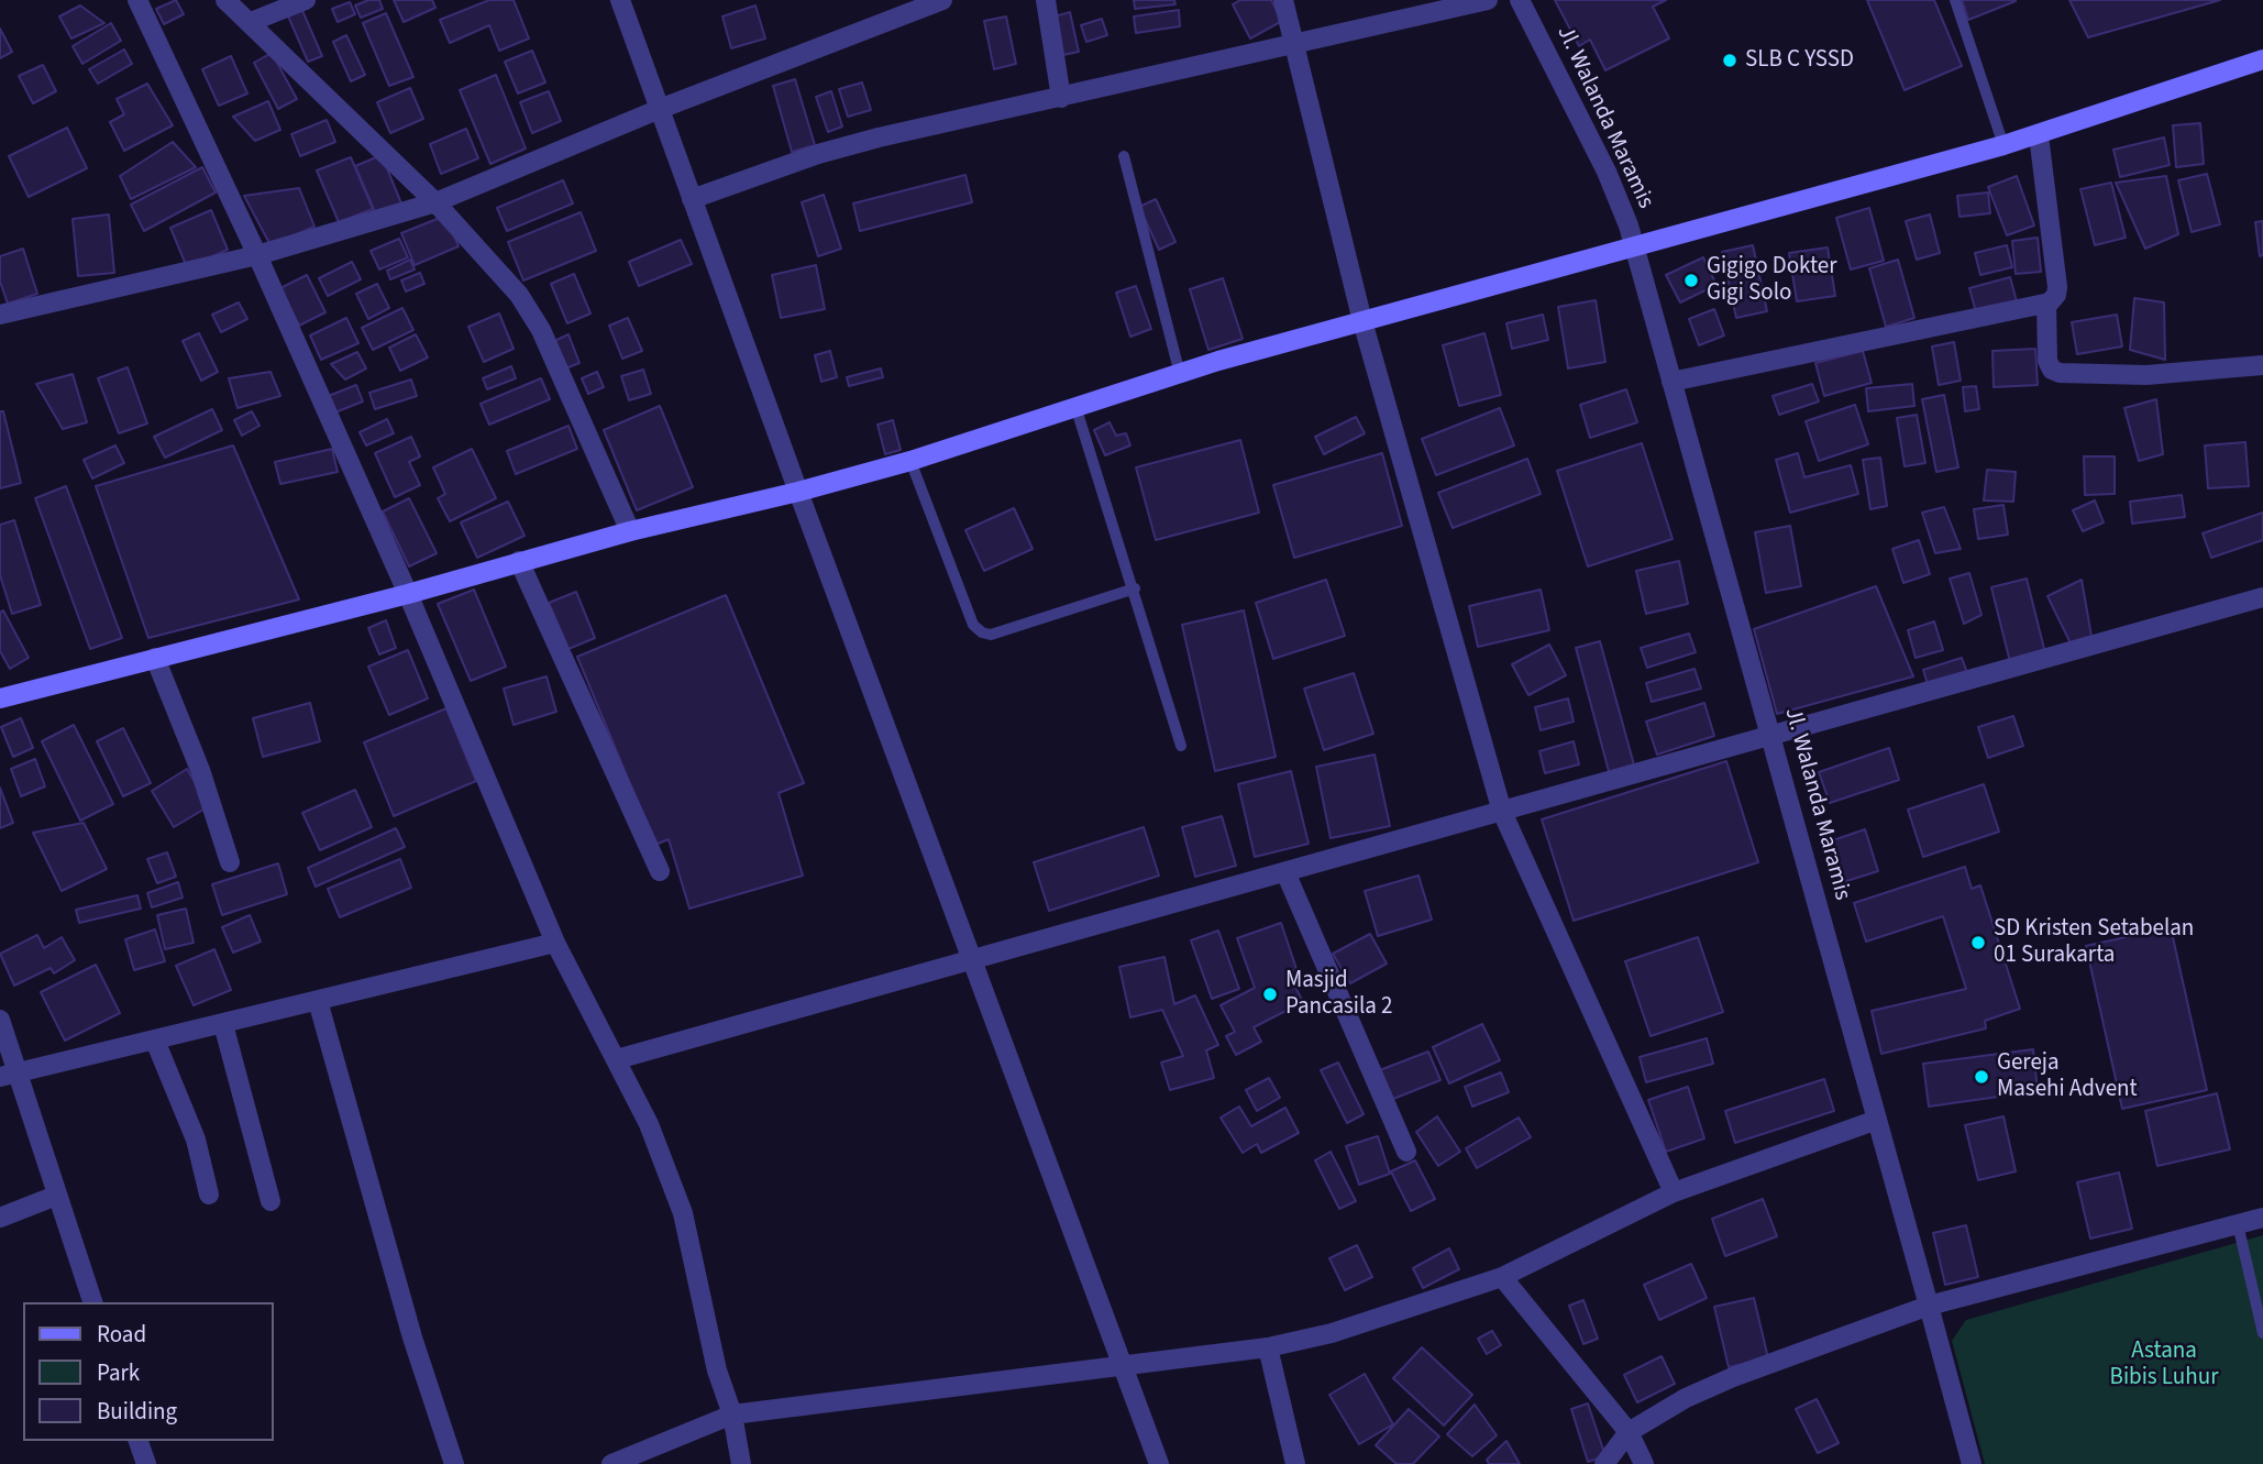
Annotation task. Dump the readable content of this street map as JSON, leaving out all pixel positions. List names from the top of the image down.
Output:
{
  "streets": {
    "street": ["Jl. Walanda Maramis"]
  },
  "parks": ["Astana Bibis Luhur"],
  "places": [
    "SLB C YSSD",
    "Gigigo Dokter Gigi Solo",
    "SD Kristen Setabelan 01 Surakarta",
    "Masjid Pancasila 2",
    "Gereja Masehi Advent"
  ],
  "legend": ["Road", "Park", "Building"]
}
